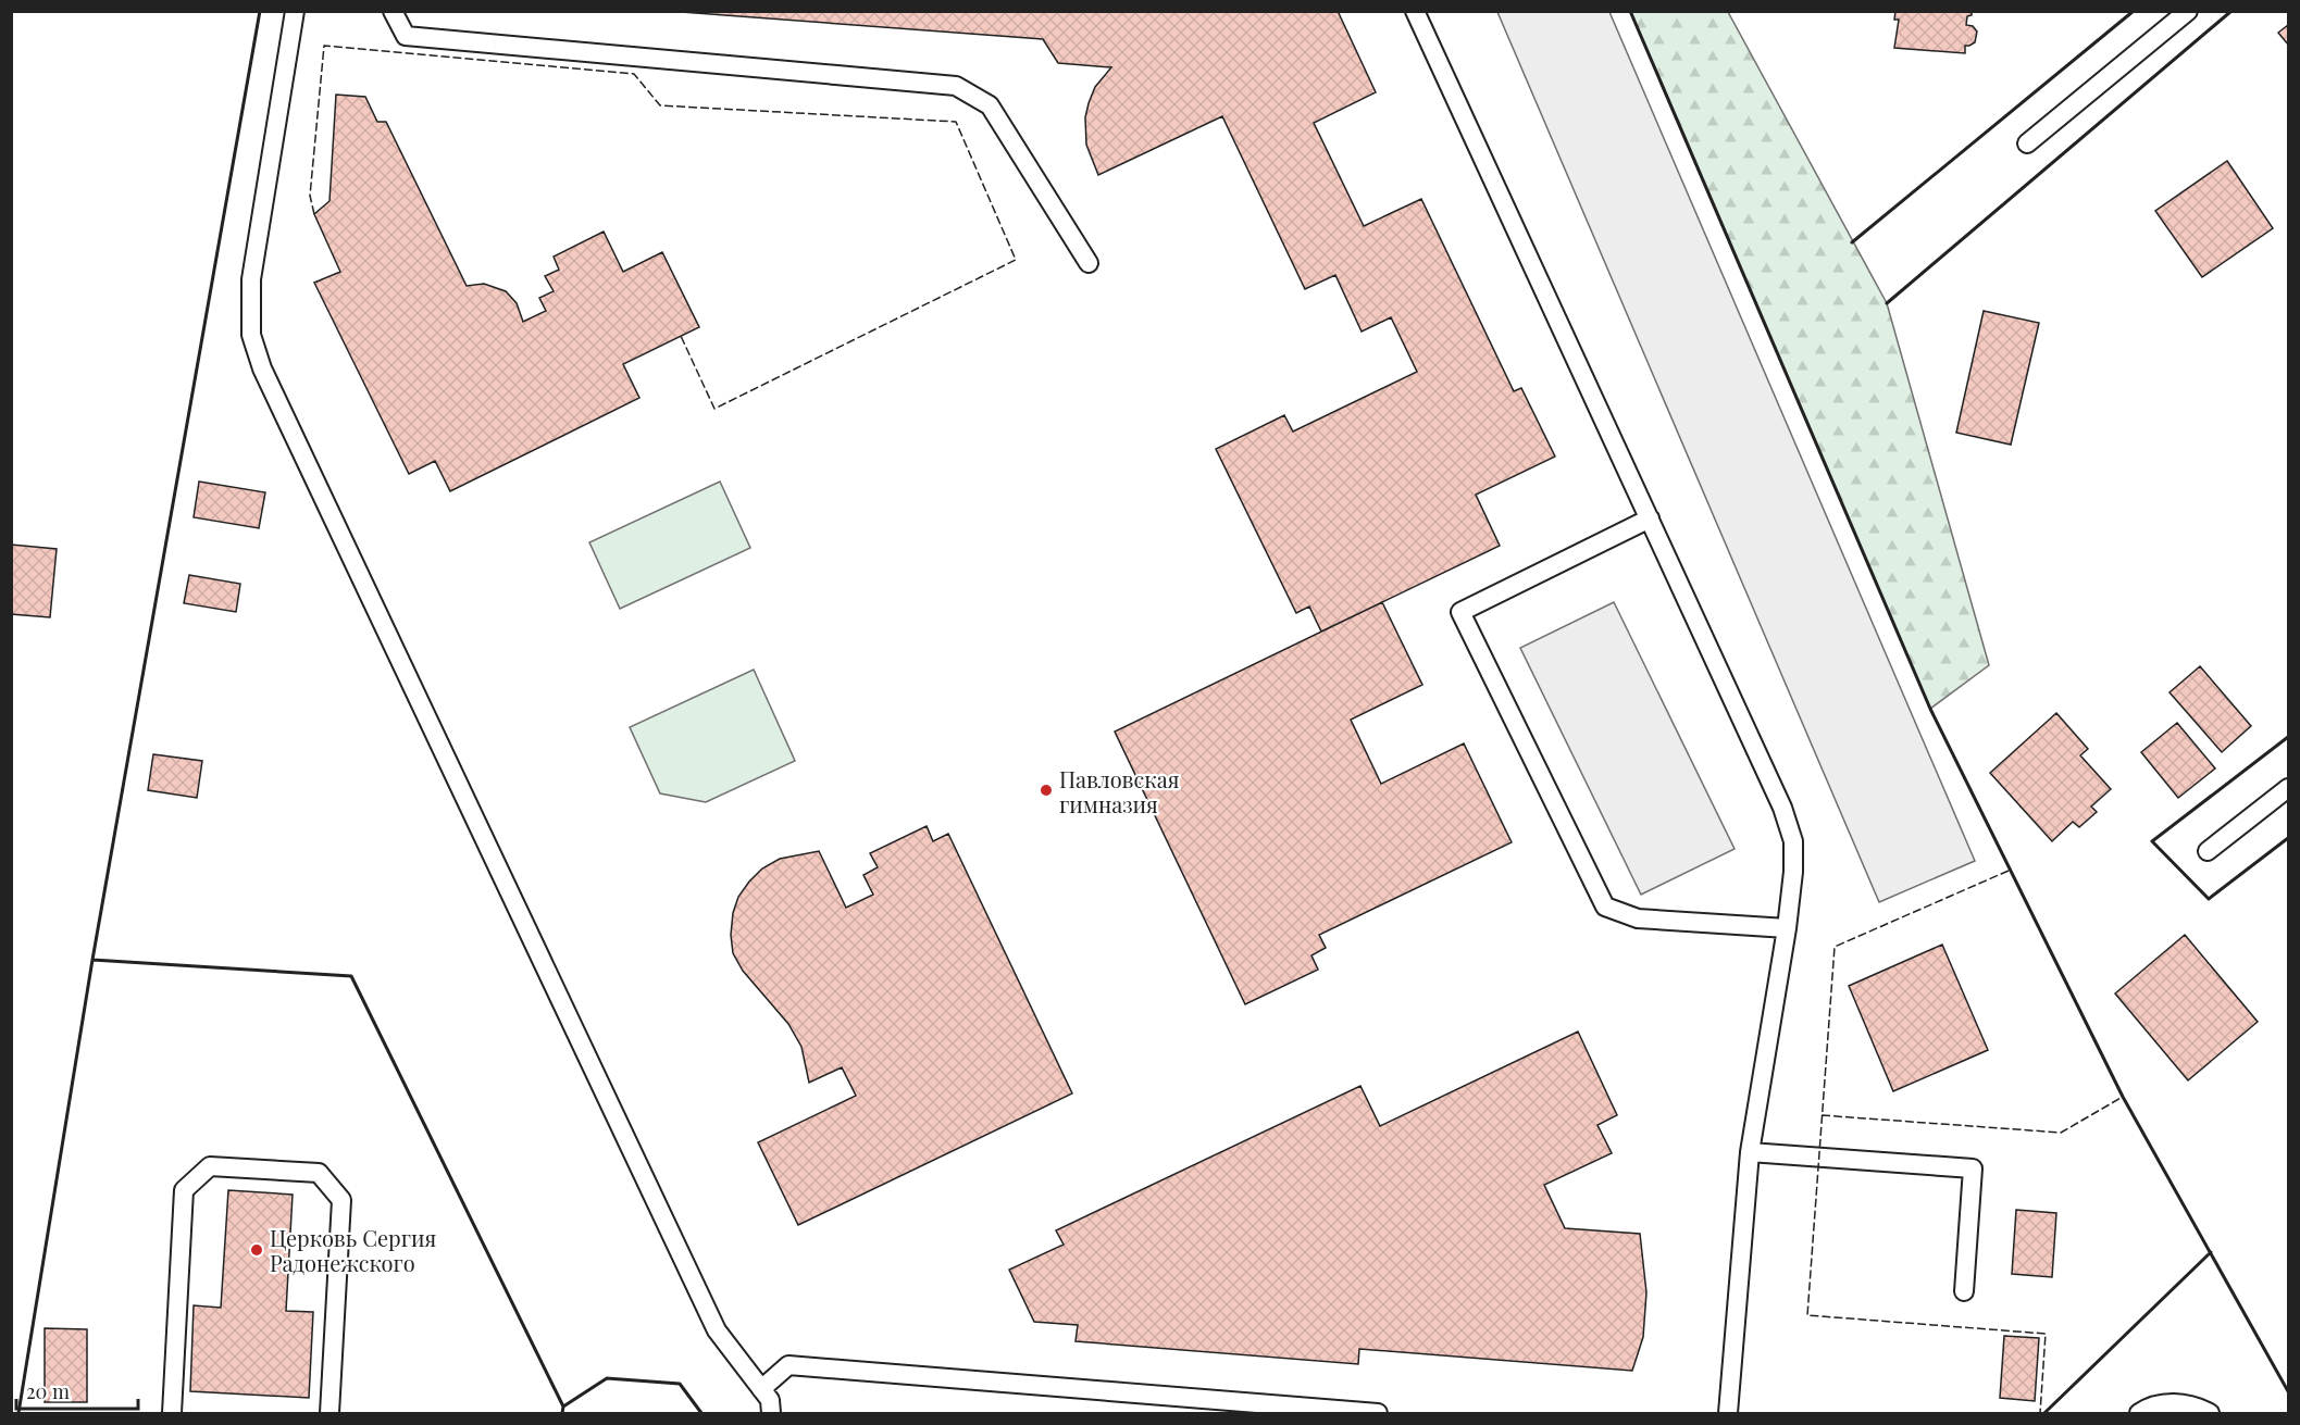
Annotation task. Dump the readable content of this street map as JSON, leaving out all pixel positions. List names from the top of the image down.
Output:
{
  "places": ["Павловская гимназия", "Церковь Сергия Радонежского"],
  "scale_bar": "20 m"
}
